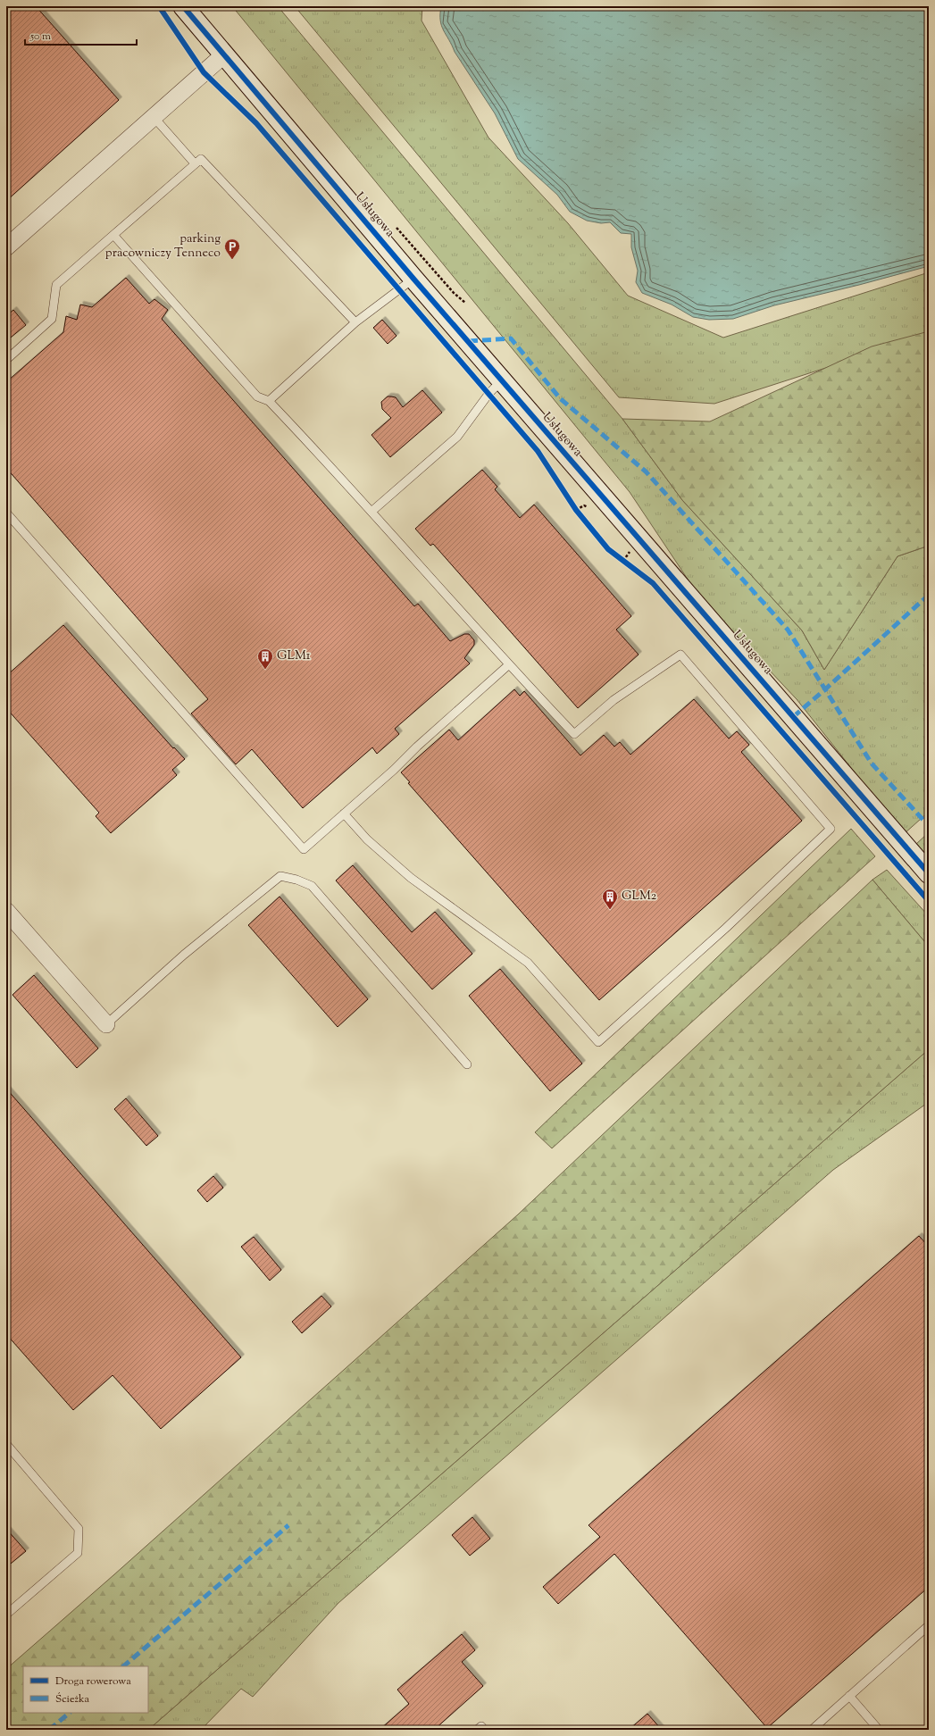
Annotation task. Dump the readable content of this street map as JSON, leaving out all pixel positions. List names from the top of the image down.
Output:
{
  "streets": {
    "street": ["Usługowa"]
  },
  "places": {
    "parking": ["parking pracowniczy Tenneco"],
    "building": ["GLM1", "GLM2"]
  },
  "legend": ["Droga rowerowa", "Ścieżka"],
  "scale_bar": "50 m"
}
